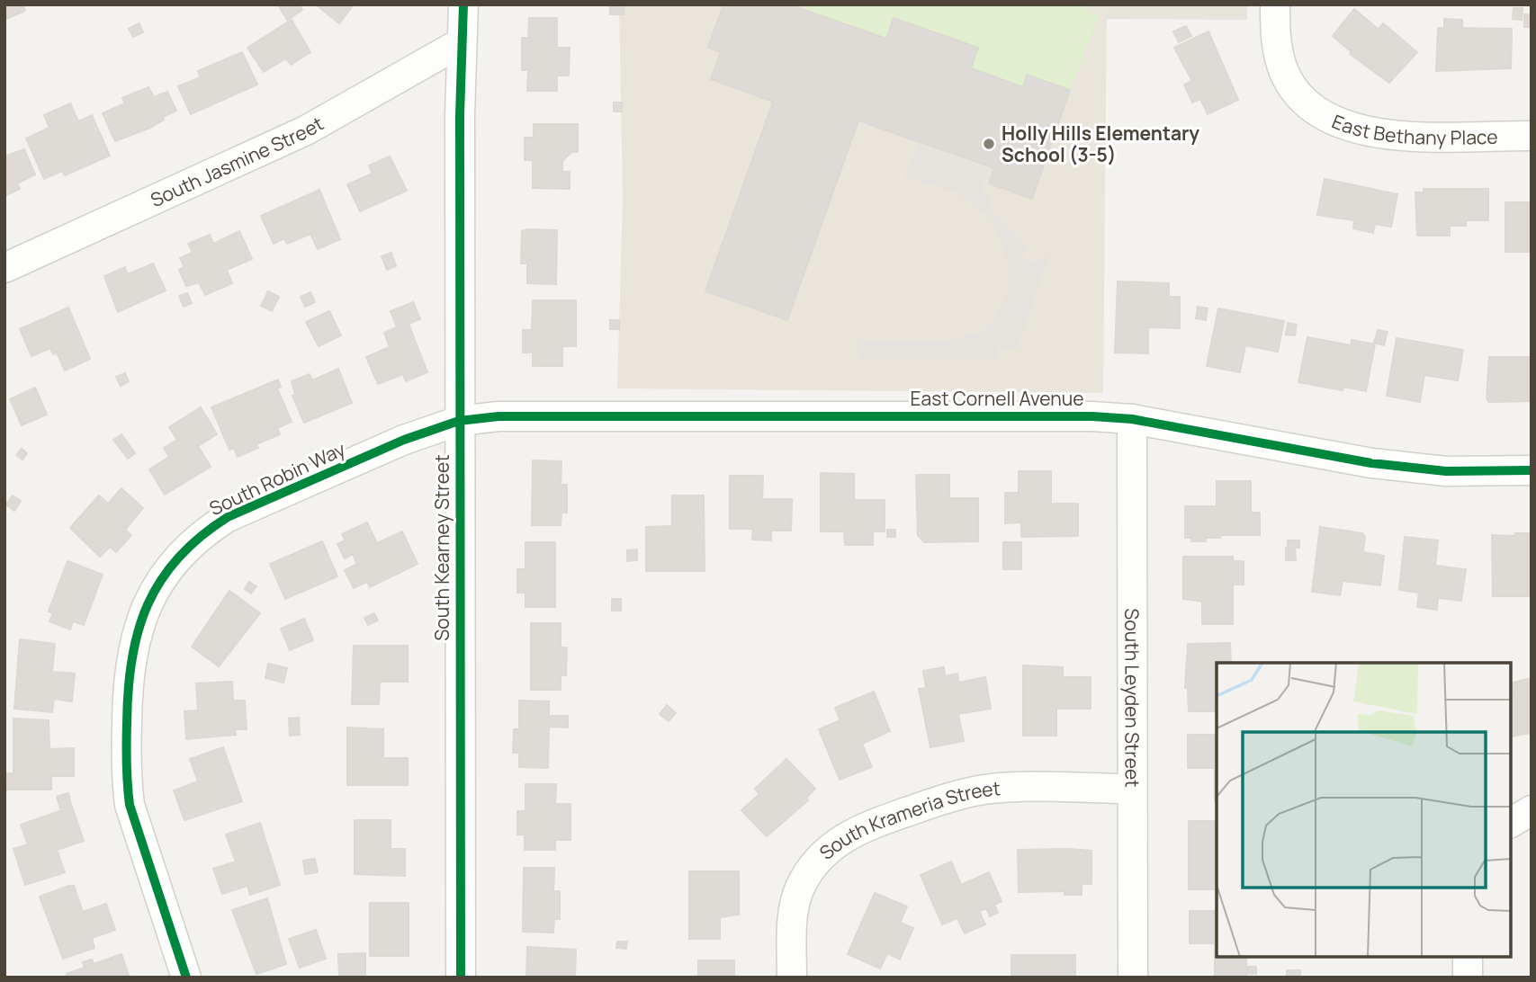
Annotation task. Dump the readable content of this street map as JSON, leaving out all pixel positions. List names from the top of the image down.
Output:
{
  "streets": {
    "street": [
      "East Bethany Place",
      "South Jasmine Street",
      "East Cornell Avenue",
      "South Robin Way",
      "South Kearney Street",
      "South Leyden Street",
      "South Krameria Street"
    ]
  },
  "crossings": [
    ["South Jasmine Street", "South Kearney Street"],
    ["East Cornell Avenue", "South Robin Way"],
    ["East Cornell Avenue", "South Kearney Street"],
    ["East Cornell Avenue", "South Leyden Street"],
    ["South Robin Way", "South Kearney Street"],
    ["South Leyden Street", "South Krameria Street"]
  ],
  "places": ["Holly Hills Elementary School (3-5)"]
}
